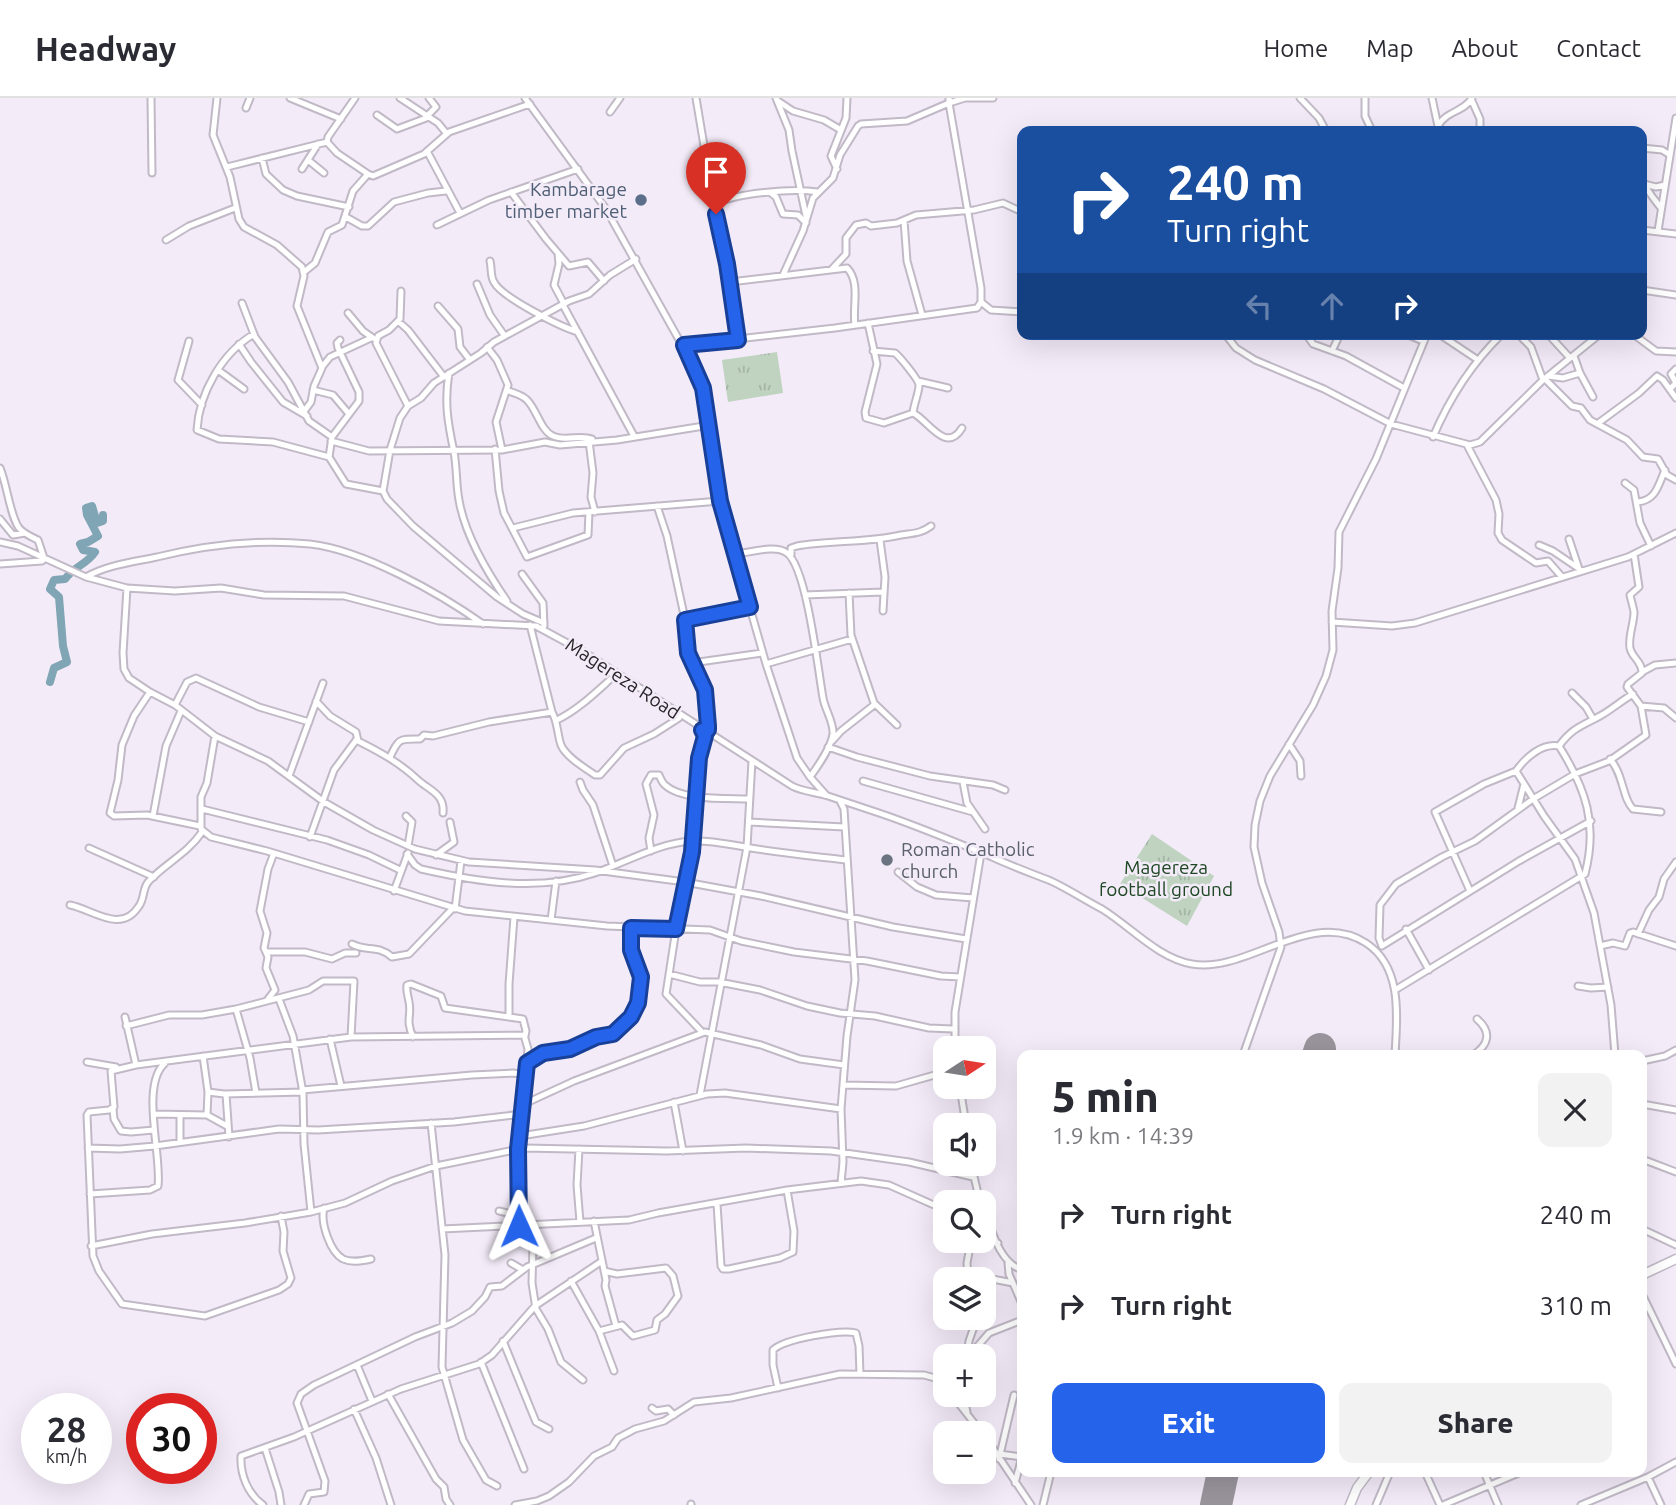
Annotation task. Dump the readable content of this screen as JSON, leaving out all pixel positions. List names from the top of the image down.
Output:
{
  "streets": {
    "street": ["Magereza Road"]
  },
  "parks": ["Magereza football ground"],
  "places": ["Kambarage timber market", "Roman Catholic church"],
  "north": "right",
  "page": {
    "header": "Headway",
    "nav": [
      "Home",
      "Map",
      "About",
      "Contact"
    ],
    "turn": ["240 m", "Turn right"],
    "map_buttons": ["+", "−"],
    "heading": ["5 min", "1.9 km · 14:39"],
    "list": [
      {
        "name": "Turn right",
        "value": "240 m"
      },
      {
        "name": "Turn right",
        "value": "310 m"
      }
    ],
    "buttons": ["Exit", "Share"],
    "speed": "28 km/h",
    "limit": "30"
  }
}
